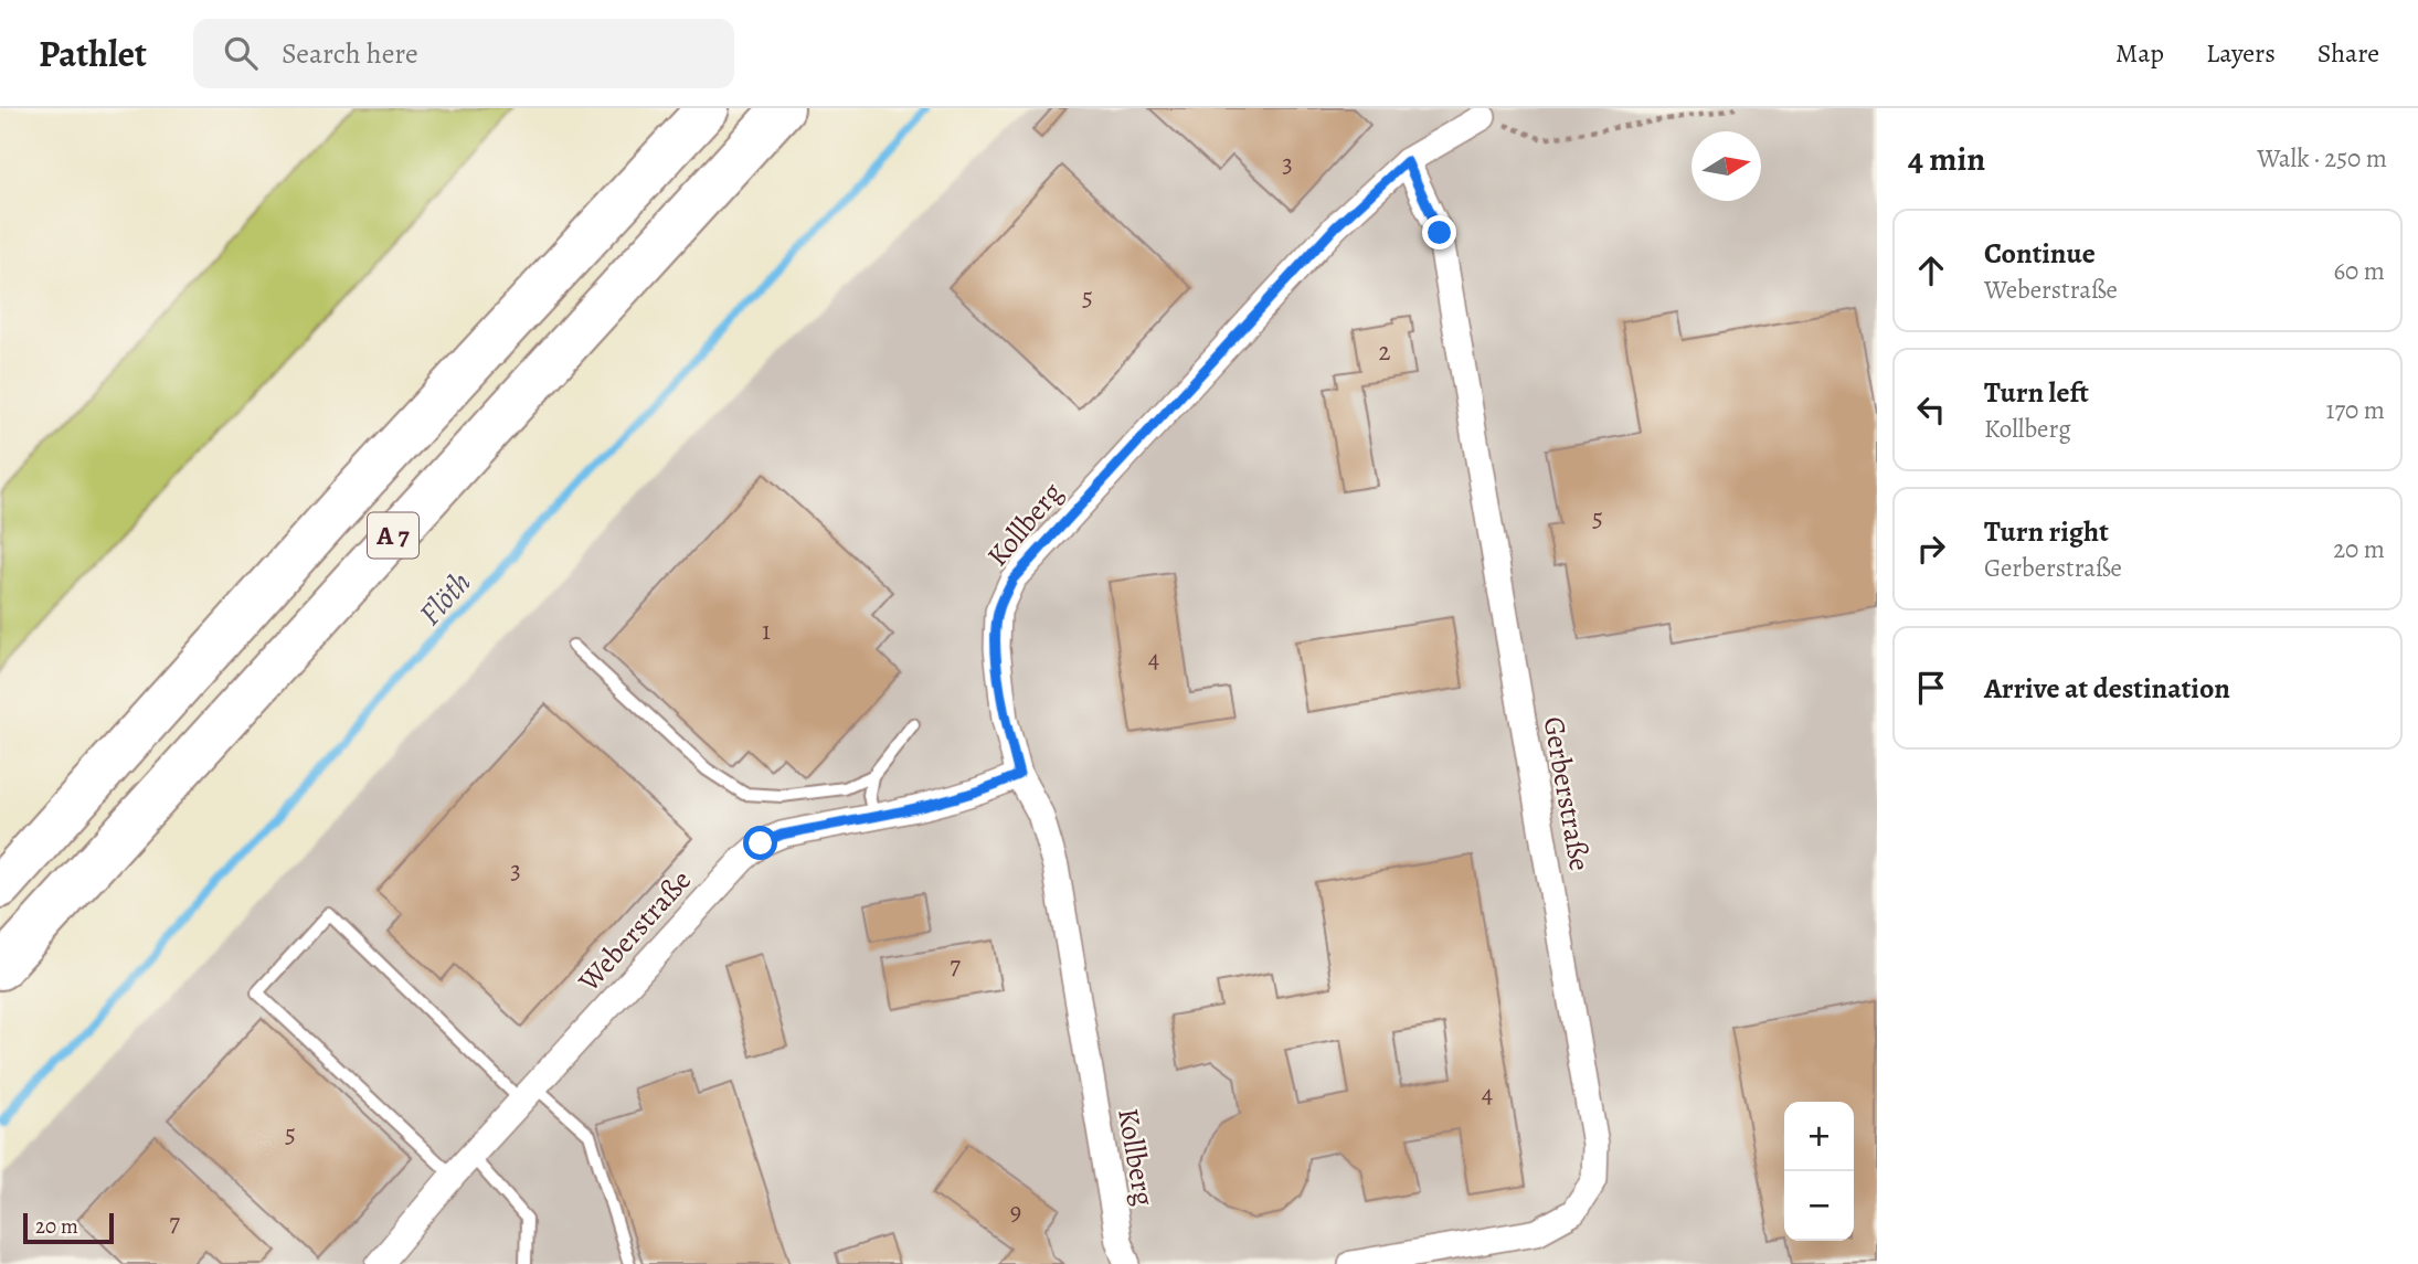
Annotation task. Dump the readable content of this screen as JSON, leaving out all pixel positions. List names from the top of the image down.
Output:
{
  "streets": {
    "highway": ["A 7"],
    "street": ["Kollberg", "Gerberstraße", "Weberstraße"]
  },
  "crossings": [
    ["Kollberg", "Gerberstraße"],
    ["Kollberg", "Weberstraße"]
  ],
  "water": ["Flöth"],
  "house_numbers": [
    "3",
    "5",
    "2",
    "5",
    "1",
    "4",
    "3",
    "7",
    "4",
    "5",
    "9",
    "7"
  ],
  "scale_bar": "20 m",
  "north": "right",
  "page": {
    "header": "Pathlet",
    "search": "Search here",
    "nav": ["Map", "Layers", "Share"],
    "heading": ["4 min", "Walk · 250 m"],
    "list": [
      ["Continue", "Weberstraße", "60 m"],
      ["Turn left", "Kollberg", "170 m"],
      ["Turn right", "Gerberstraße", "20 m"],
      "Arrive at destination"
    ],
    "map_buttons": ["+", "−"],
    "scale": "20 m"
  }
}
